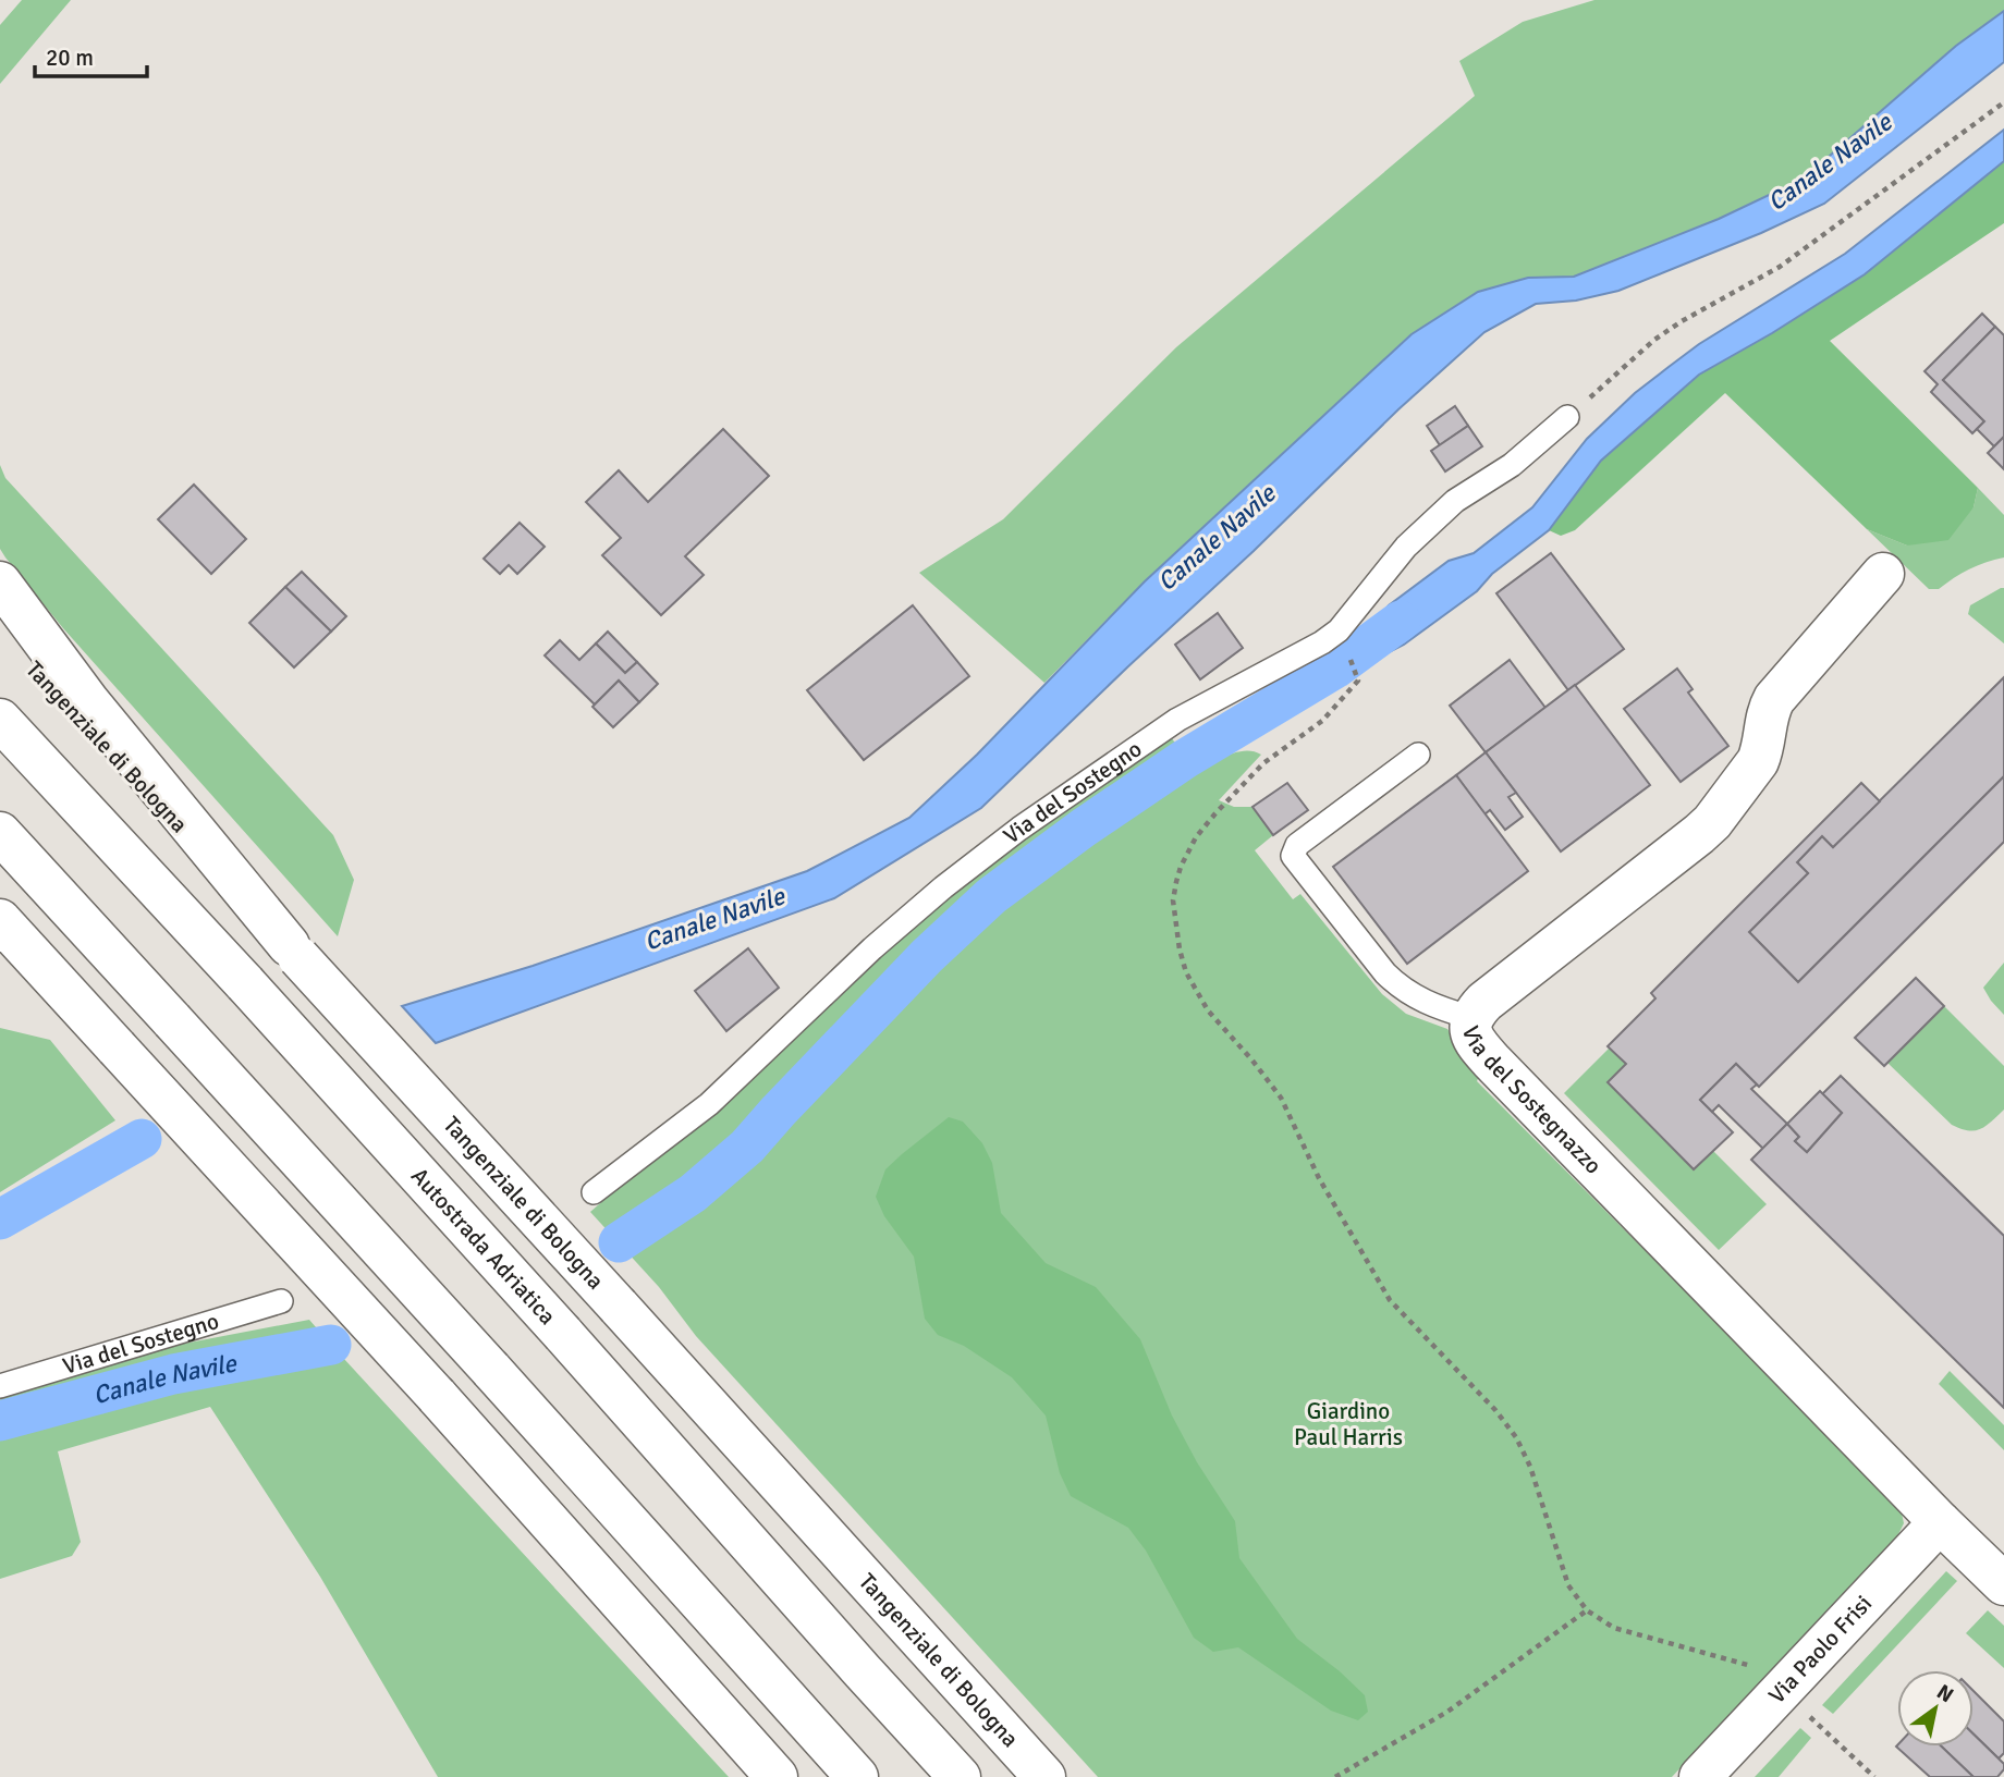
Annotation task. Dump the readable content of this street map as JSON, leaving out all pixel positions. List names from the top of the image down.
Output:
{
  "streets": {
    "main road": [
      "Tangenziale di Bologna",
      "Via del Sostegnazzo",
      "Autostrada Adriatica",
      "Via Paolo Frisi"
    ],
    "lane": ["Via del Sostegno"]
  },
  "crossings": [
    ["Via del Sostegnazzo", "Via Paolo Frisi"]
  ],
  "water": ["Canale Navile"],
  "parks": ["Giardino Paul Harris"],
  "scale_bar": "20 m",
  "north": "top right"
}
